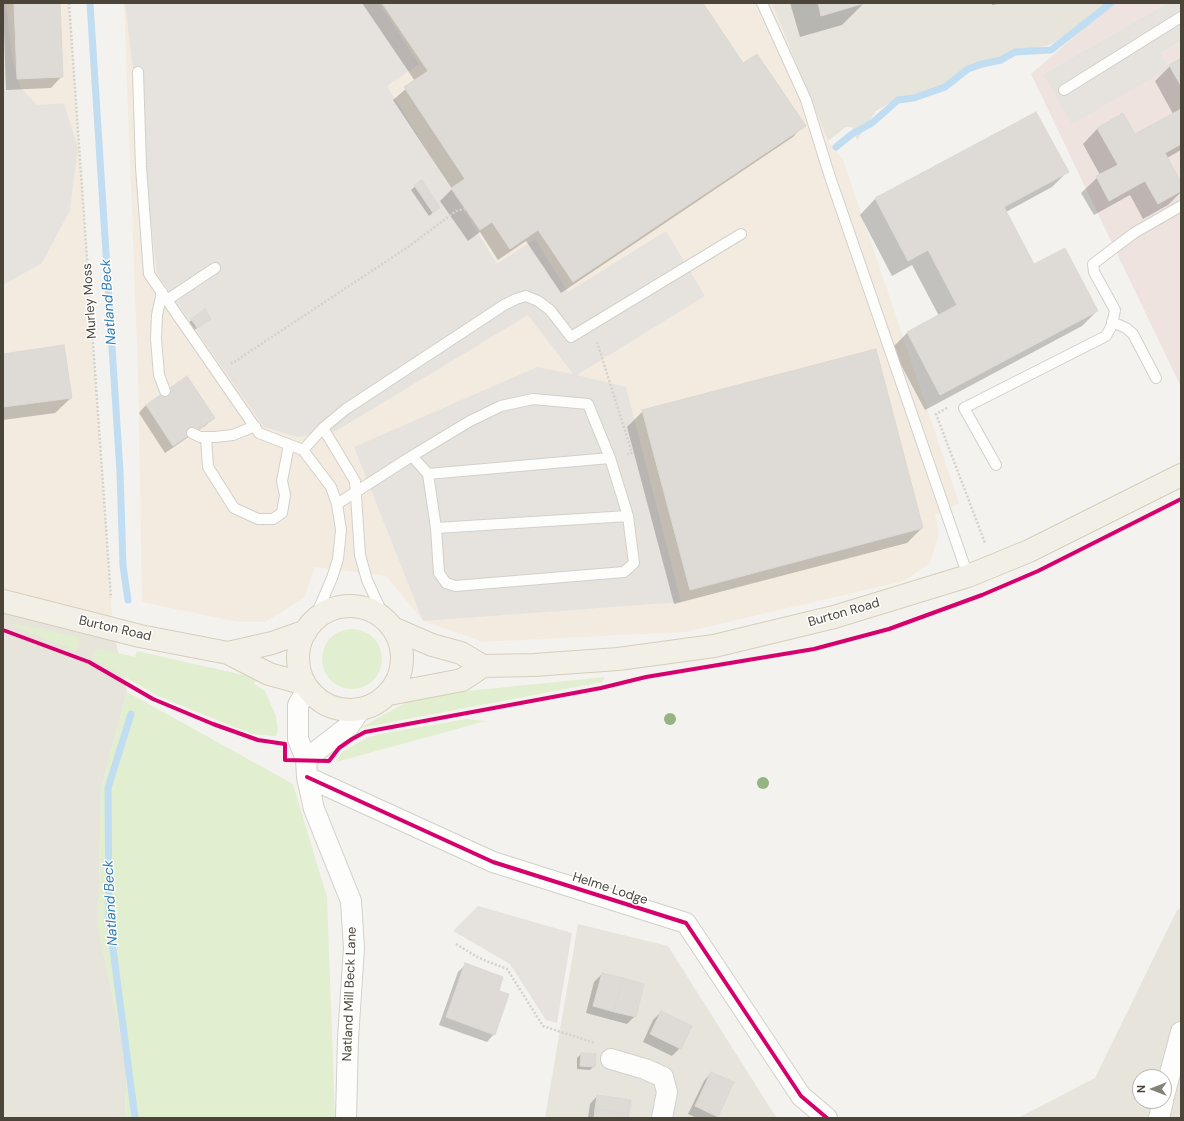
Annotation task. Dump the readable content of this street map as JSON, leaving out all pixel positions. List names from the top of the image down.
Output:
{
  "streets": {
    "main road": ["Burton Road"],
    "street": ["Helme Lodge", "Natland Mill Beck Lane"],
    "path": ["Murley Moss"]
  },
  "crossings": [
    ["Burton Road", "Natland Mill Beck Lane"],
    ["Helme Lodge", "Natland Mill Beck Lane"]
  ],
  "water": ["Natland Beck"],
  "north": "left"
}
